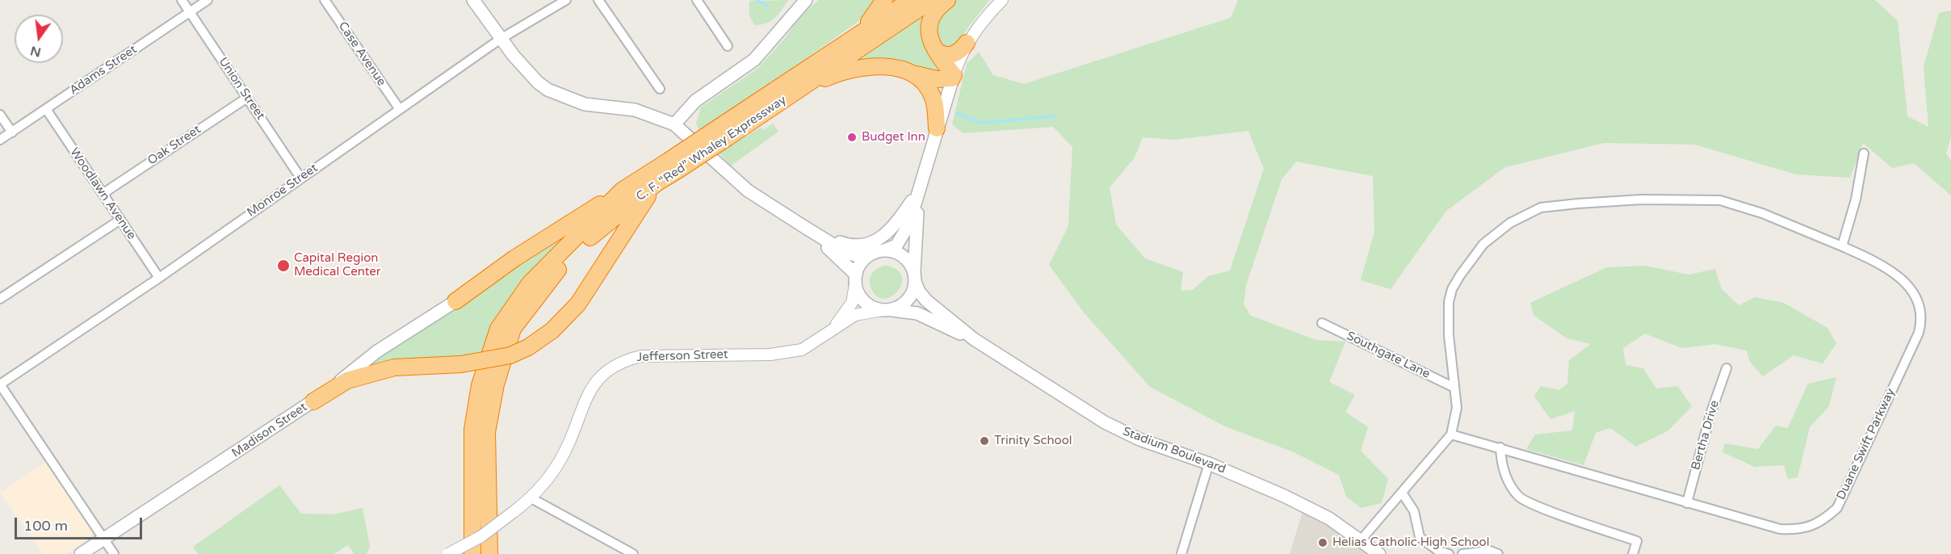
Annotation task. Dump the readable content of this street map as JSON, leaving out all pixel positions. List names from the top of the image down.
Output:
{
  "streets": {
    "highway": ["C. F. “Red” Whaley Expressway"],
    "main road": ["Madison Street", "Stadium Boulevard"],
    "street": [
      "Case Avenue",
      "Adams Street",
      "Union Street",
      "Oak Street",
      "Monroe Street",
      "Woodlawn Avenue",
      "Southgate Lane",
      "Jefferson Street",
      "Bertha Drive",
      "Duane Swift Parkway"
    ]
  },
  "crossings": [
    ["Case Avenue", "Monroe Street"],
    ["Adams Street", "Union Street"],
    ["Adams Street", "Woodlawn Avenue"],
    ["Union Street", "Oak Street"],
    ["Union Street", "Monroe Street"],
    ["Oak Street", "Woodlawn Avenue"],
    ["Monroe Street", "Woodlawn Avenue"],
    ["Southgate Lane", "Duane Swift Parkway"],
    ["Bertha Drive", "Duane Swift Parkway"],
    ["Duane Swift Parkway", "Stadium Boulevard"]
  ],
  "places": [
    "Budget Inn",
    "Capital Region Medical Center",
    "Trinity School",
    "Helias Catholic High School"
  ],
  "scale_bar": "100 m",
  "north": "bottom"
}
